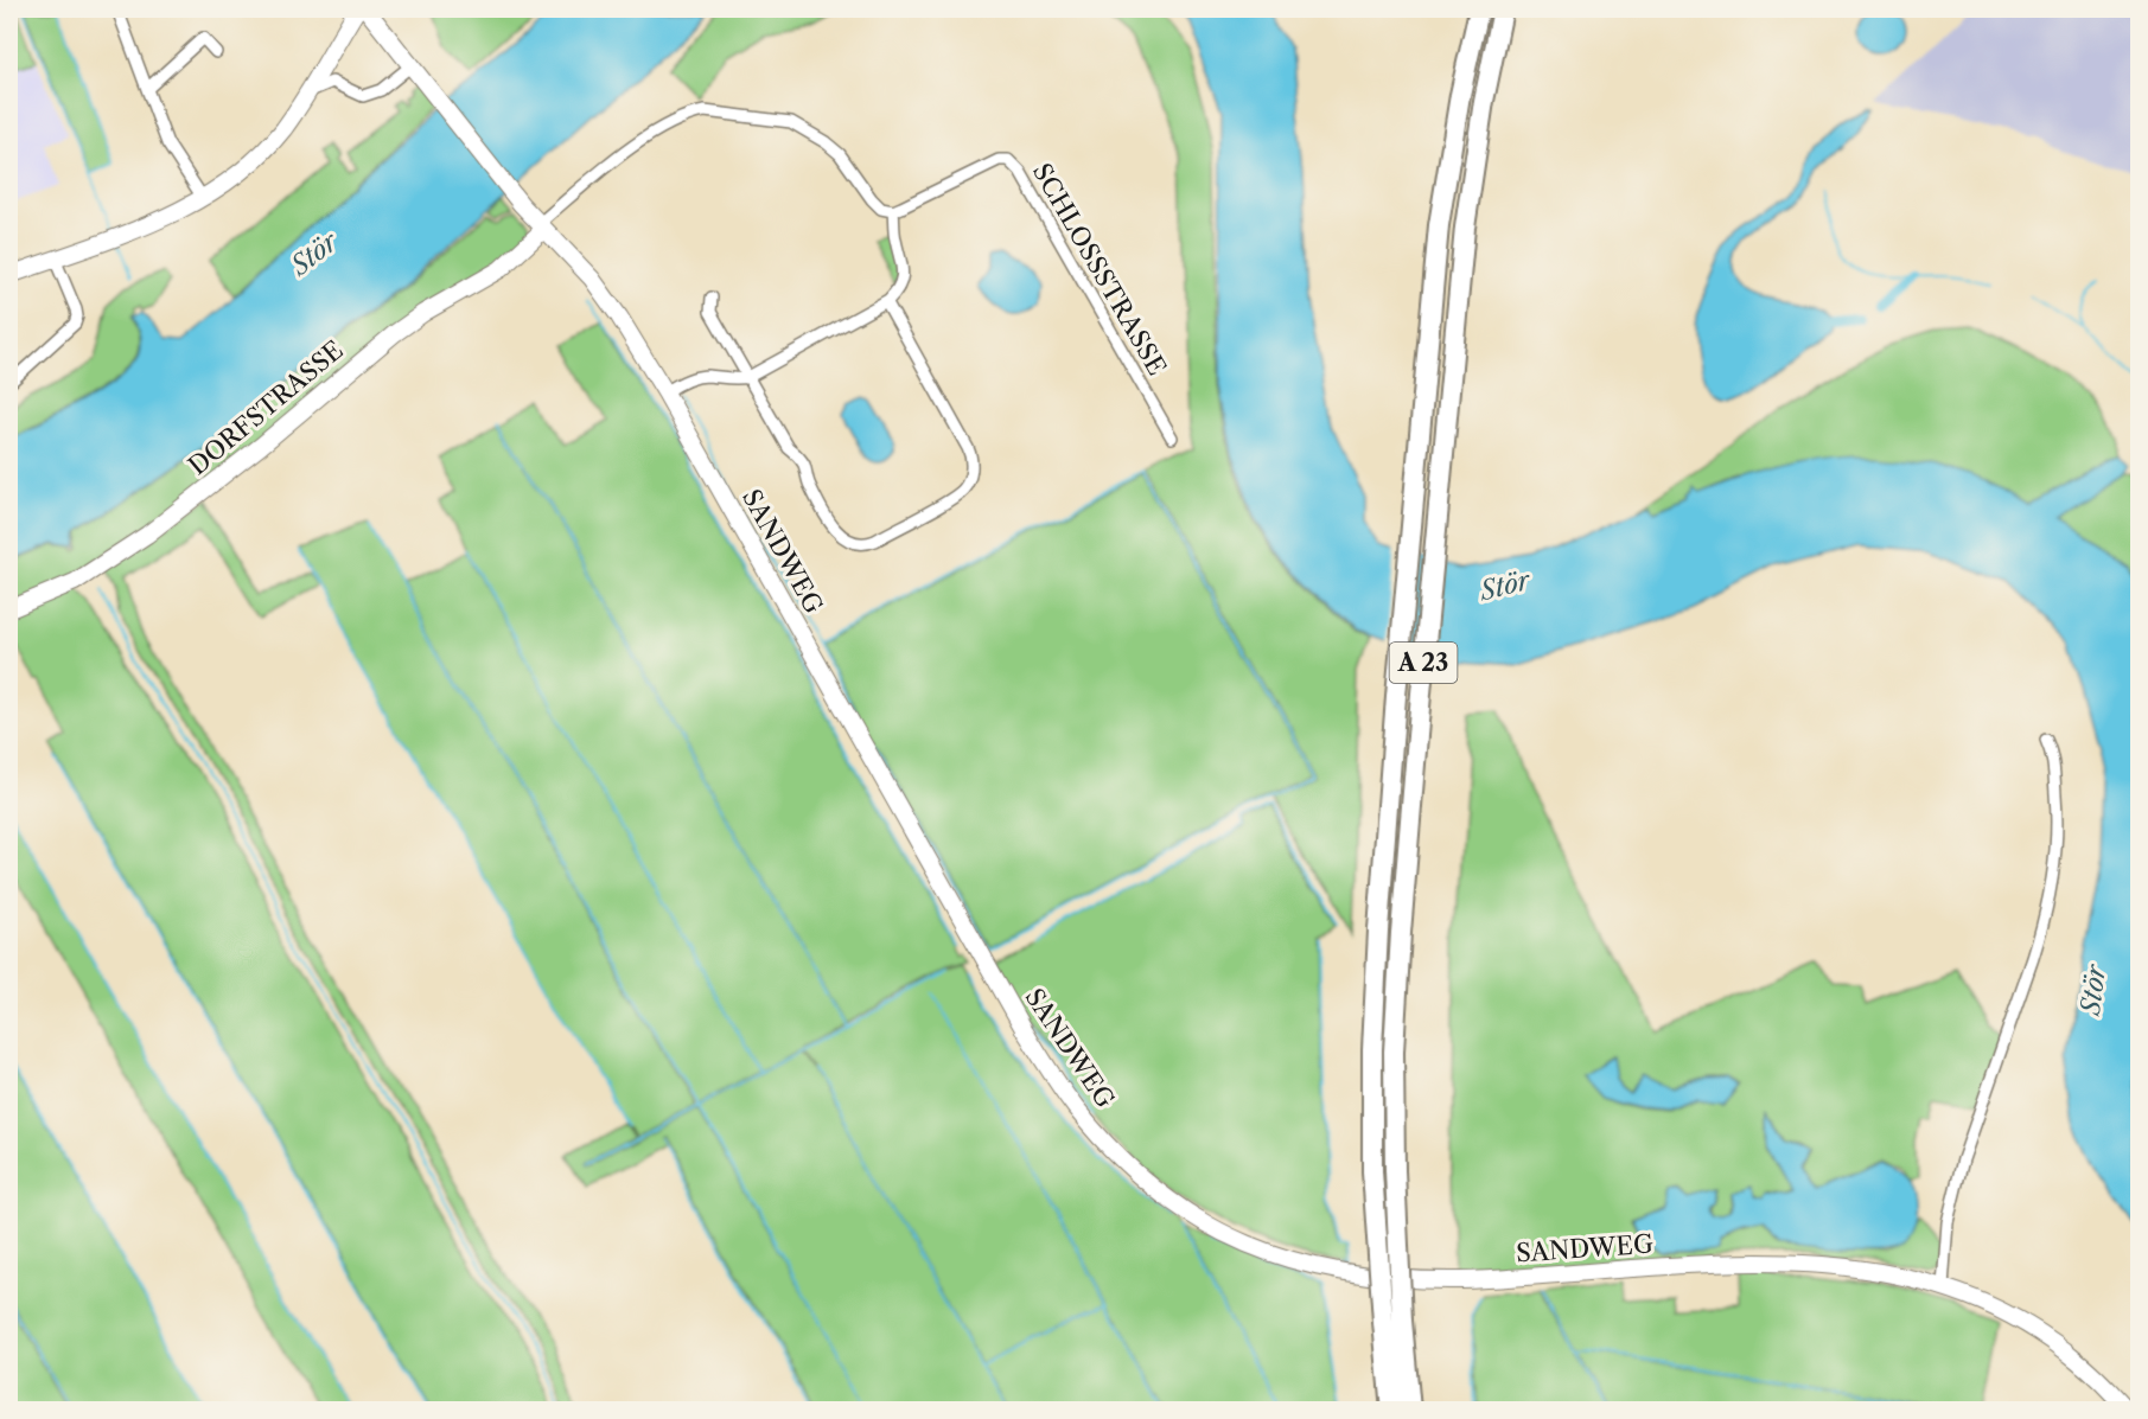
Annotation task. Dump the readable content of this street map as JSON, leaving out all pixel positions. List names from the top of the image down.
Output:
{
  "streets": {
    "highway": ["A 23"],
    "street": ["SCHLOSSSTRASSE", "DORFSTRASSE", "SANDWEG"]
  },
  "crossings": [
    ["DORFSTRASSE", "SANDWEG"]
  ],
  "water": ["Stör"]
}
